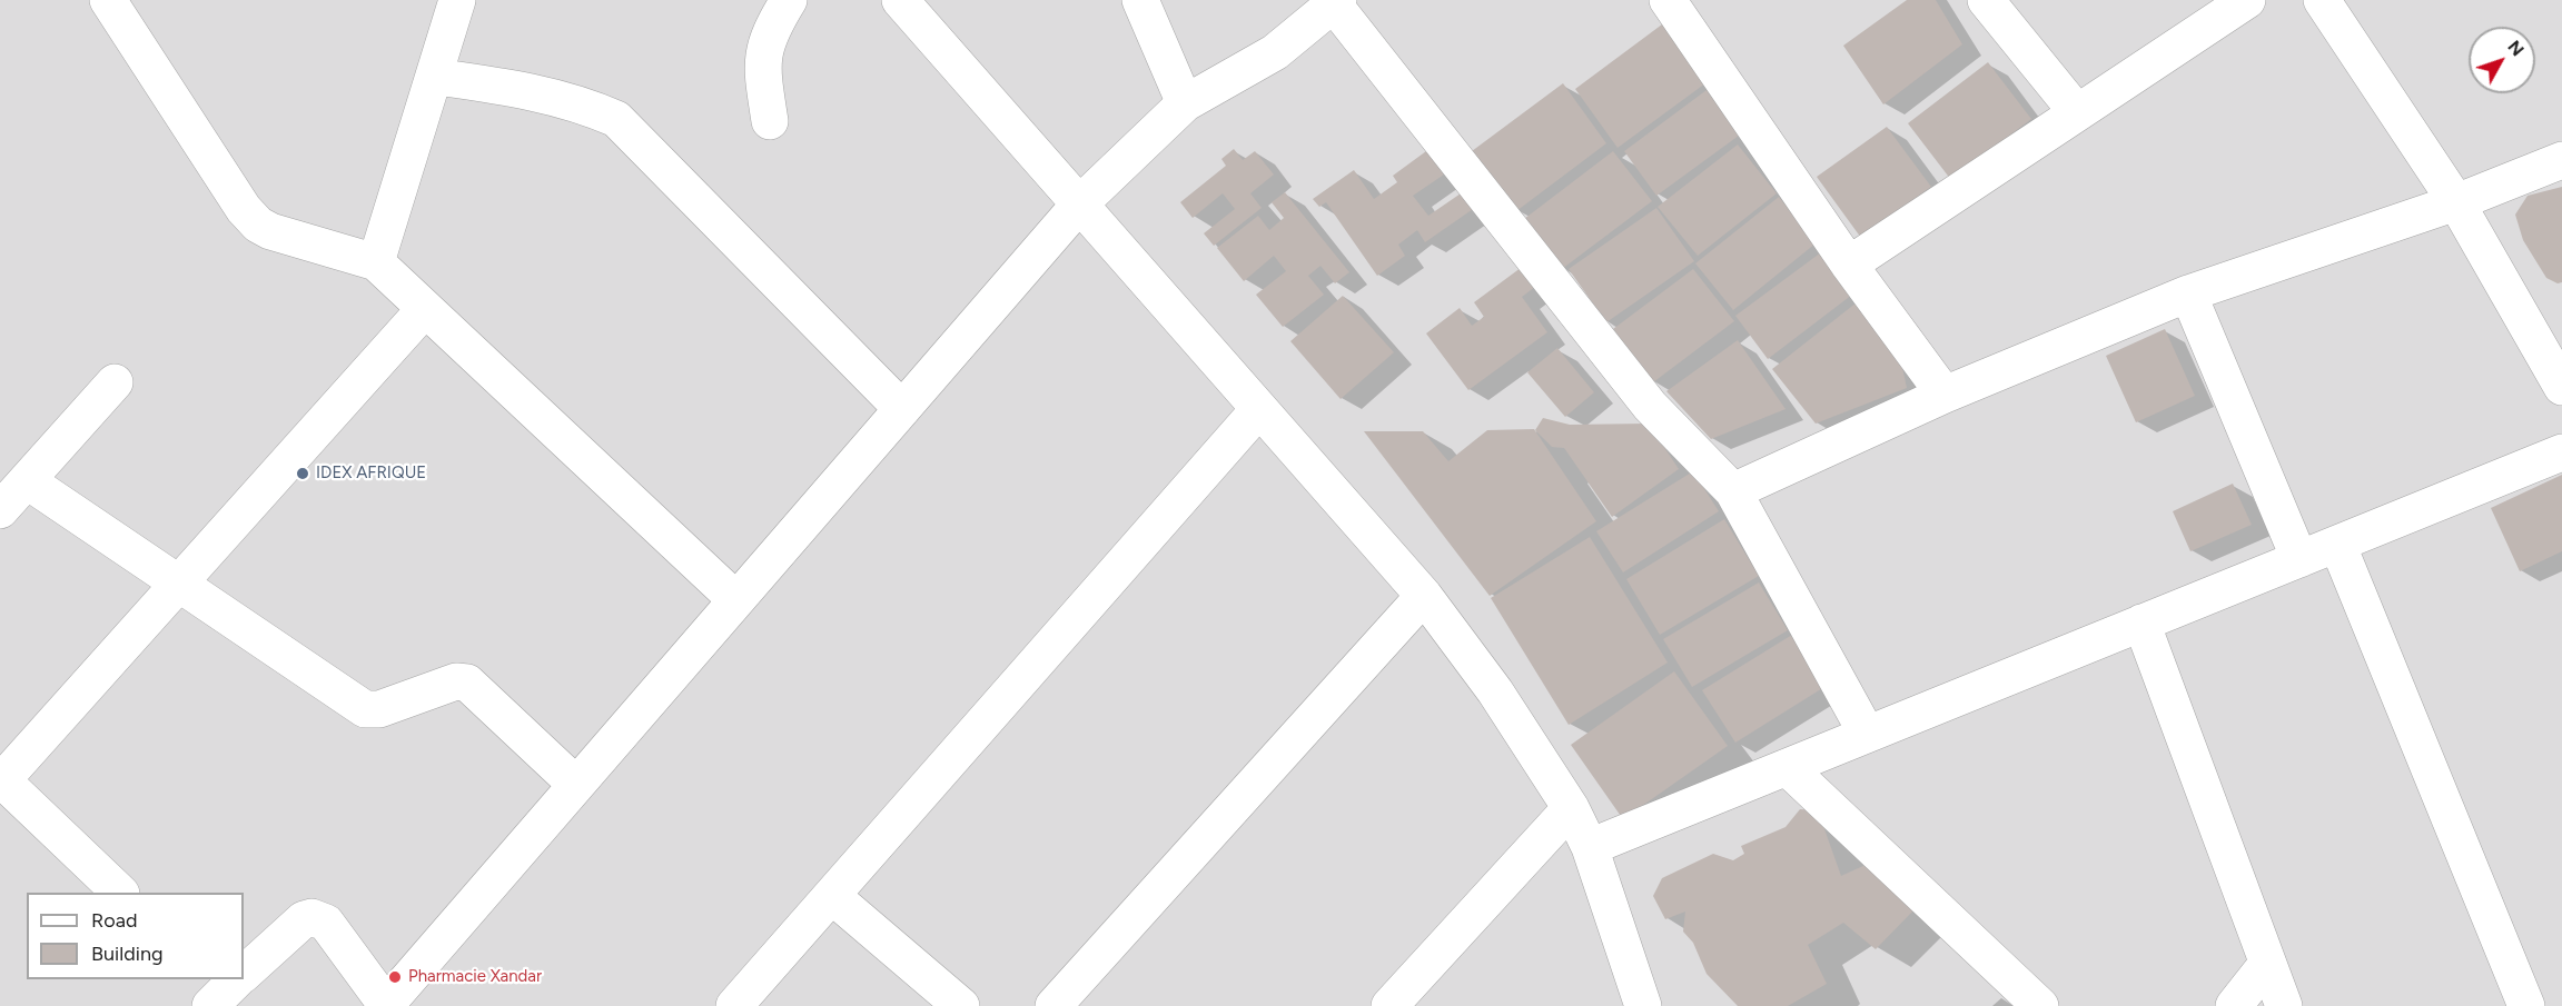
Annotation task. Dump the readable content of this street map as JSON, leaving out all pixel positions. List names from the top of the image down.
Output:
{
  "places": ["IDEX AFRIQUE", "Pharmacie Xandar"],
  "legend": ["Road", "Building"],
  "north": "top right"
}
